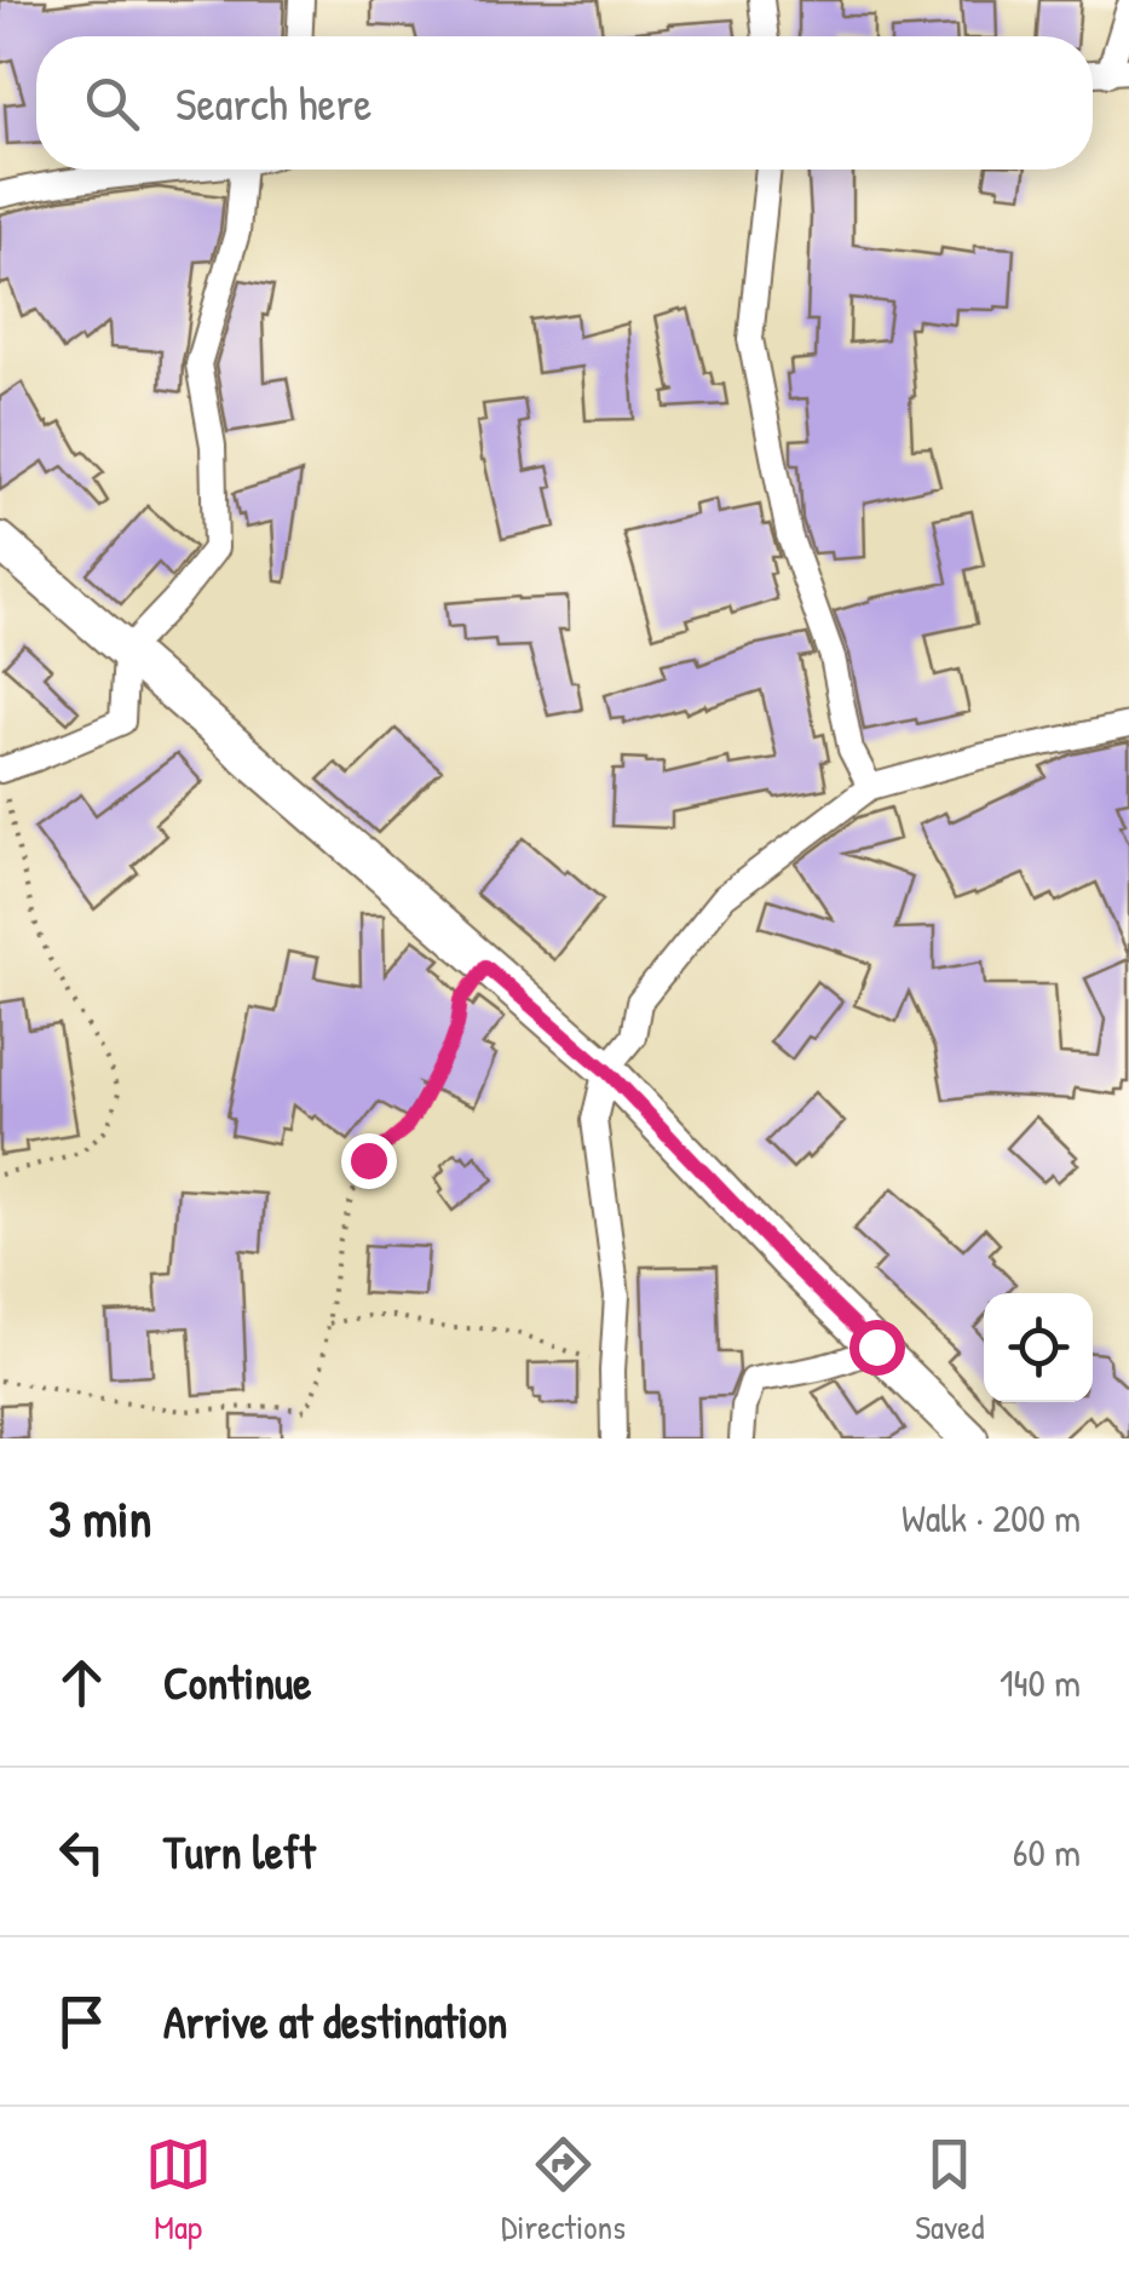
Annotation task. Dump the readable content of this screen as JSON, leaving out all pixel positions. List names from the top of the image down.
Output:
{
  "page": {
    "search": "Search here",
    "heading": ["3 min", "Walk · 200 m"],
    "list": [
      ["Continue", "140 m"],
      ["Turn left", "60 m"],
      "Arrive at destination"
    ],
    "nav": ["Map", "Directions", "Saved"]
  }
}
